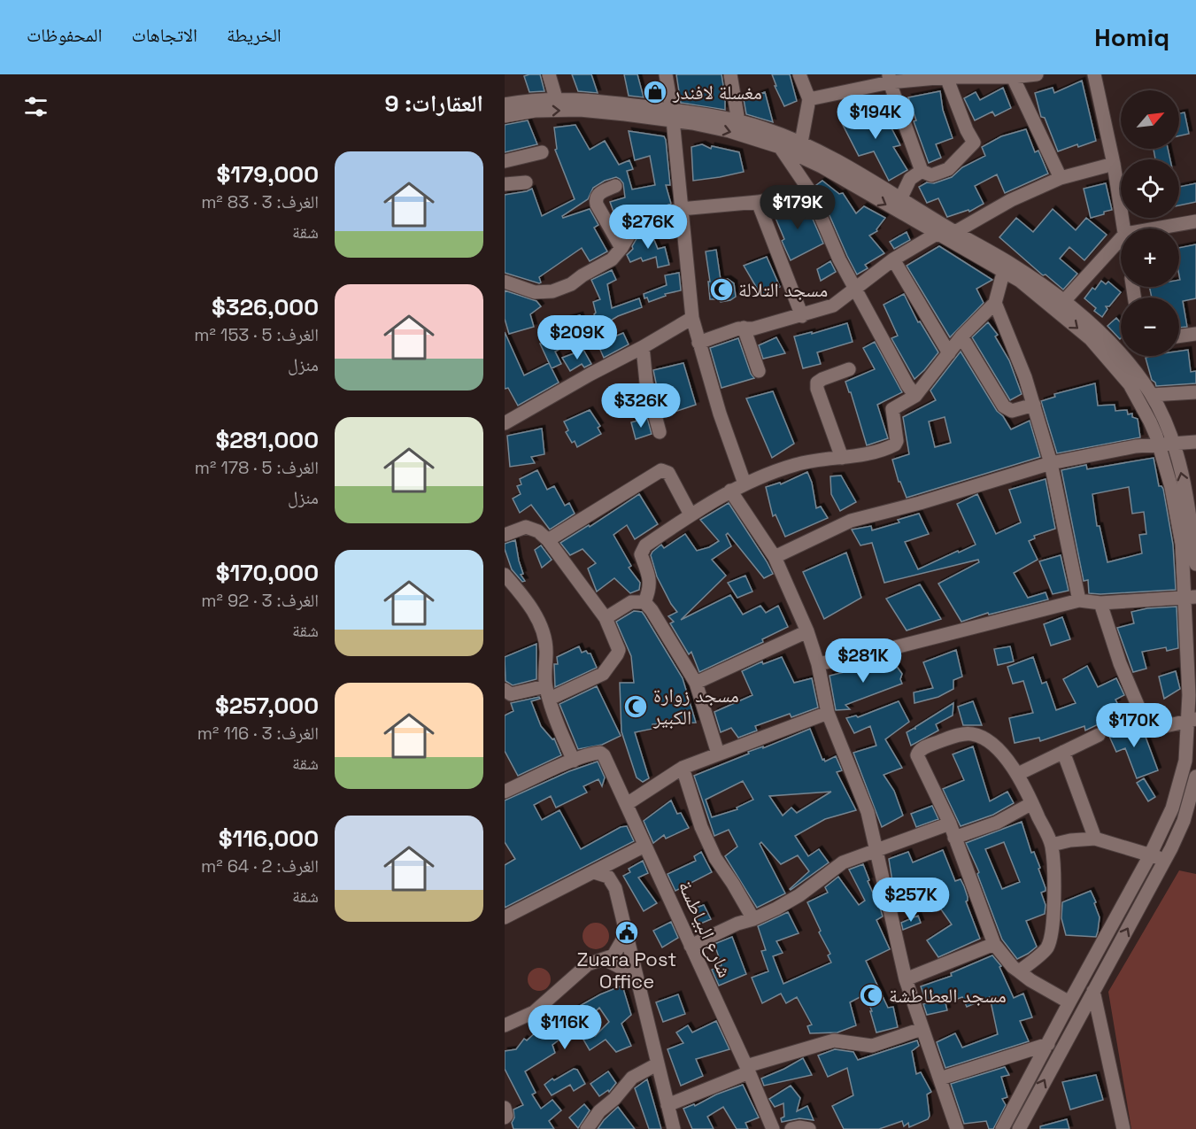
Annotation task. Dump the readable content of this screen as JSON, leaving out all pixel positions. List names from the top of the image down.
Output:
{
  "streets": {
    "street": ["شارع البياطسة"]
  },
  "places": {
    "shop": ["مغسلة لافندر"],
    "mosque": ["مسجد التلالة", "مسجد زوارة الكبير", "مسجد العطاطشة"],
    "public building": ["Zuara Post Office"]
  },
  "north": "top right",
  "page": {
    "header": "Homiq",
    "nav": ["الخريطة", "الاتجاهات", "المحفوظات"],
    "heading": "العقارات: 9",
    "map_buttons": ["+", "−"],
    "price": [
      "$194K",
      "$179K",
      "$276K",
      "$209K",
      "$326K",
      "$281K",
      "$170K",
      "$257K",
      "$116K"
    ],
    "list": [
      {
        "name": "$179,000",
        "note": "الغرف: 3 · 83 m² · شقة"
      },
      {
        "name": "$326,000",
        "note": "الغرف: 5 · 153 m² · منزل"
      },
      {
        "name": "$281,000",
        "note": "الغرف: 5 · 178 m² · منزل"
      },
      {
        "name": "$170,000",
        "note": "الغرف: 3 · 92 m² · شقة"
      },
      {
        "name": "$257,000",
        "note": "الغرف: 3 · 116 m² · شقة"
      },
      {
        "name": "$116,000",
        "note": "الغرف: 2 · 64 m² · شقة"
      }
    ]
  }
}
